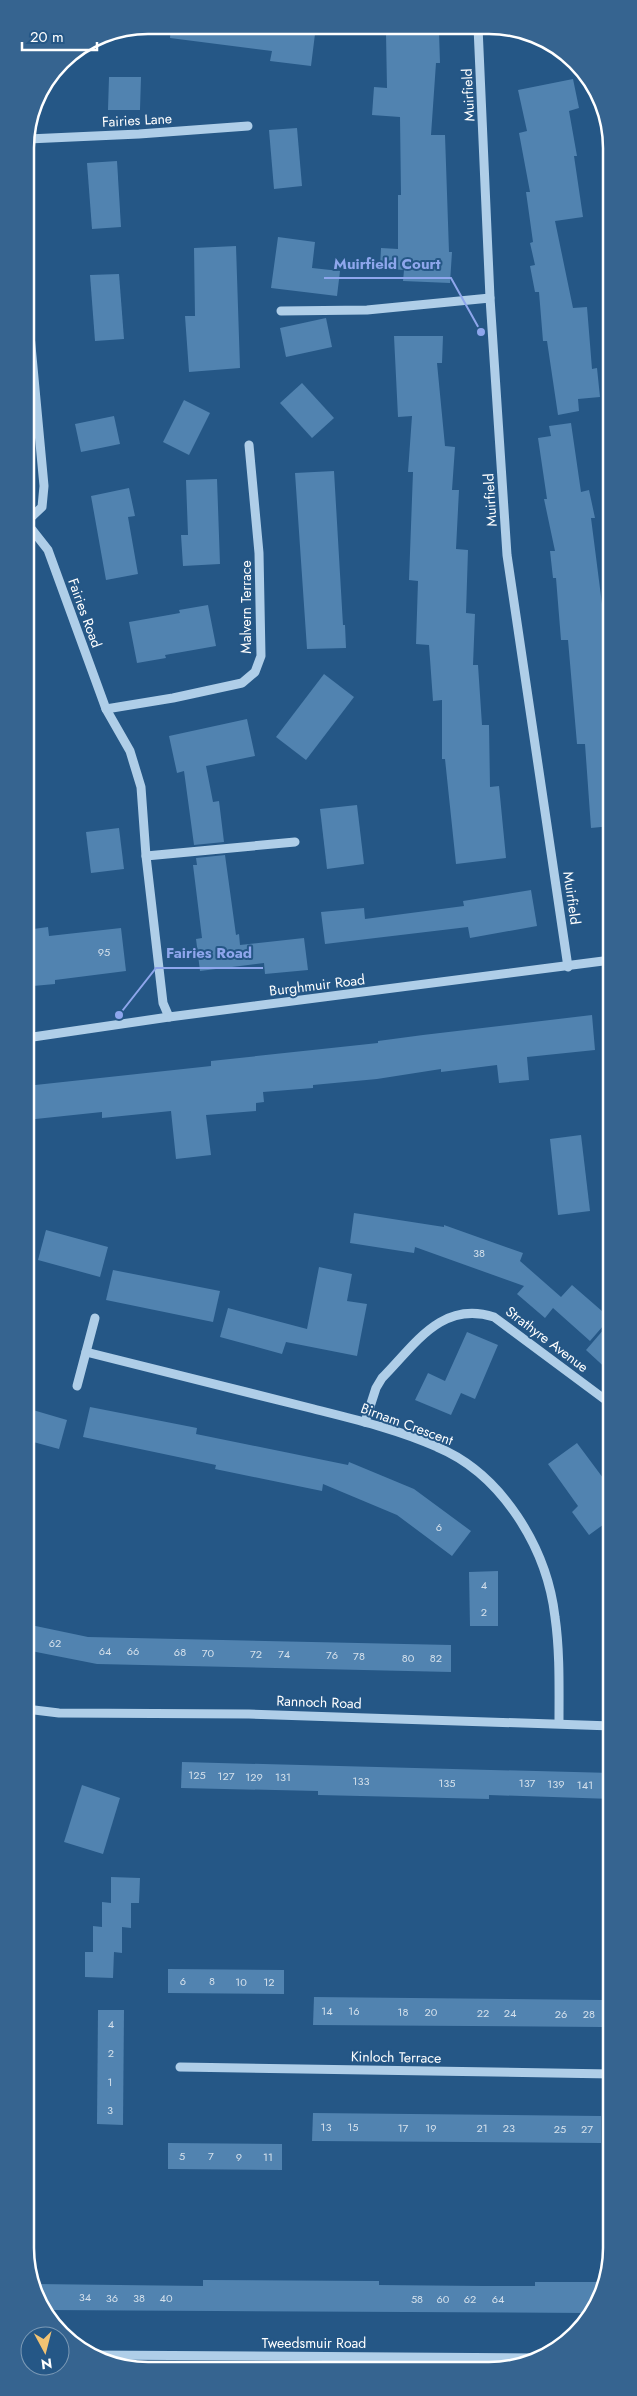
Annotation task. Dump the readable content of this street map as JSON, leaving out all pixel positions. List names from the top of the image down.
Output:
{
  "streets": {
    "street": [
      "Muirfield",
      "Fairies Lane",
      "Malvern Terrace",
      "Fairies Road",
      "Burghmuir Road",
      "Strathyre Avenue",
      "Birnam Crescent",
      "Rannoch Road",
      "Kinloch Terrace",
      "Tweedsmuir Road"
    ]
  },
  "crossings": [
    ["Muirfield", "Burghmuir Road"],
    ["Malvern Terrace", "Fairies Road"],
    ["Fairies Road", "Burghmuir Road"],
    ["Strathyre Avenue", "Birnam Crescent"],
    ["Birnam Crescent", "Rannoch Road"]
  ],
  "places": ["Muirfield Court", "Fairies Road"],
  "house_numbers": [
    "95",
    "38",
    "6",
    "4",
    "2",
    "62",
    "64",
    "66",
    "68",
    "70",
    "72",
    "74",
    "76",
    "78",
    "80",
    "82",
    "125",
    "127",
    "129",
    "131",
    "133",
    "135",
    "137",
    "139",
    "141",
    "6",
    "8",
    "10",
    "12",
    "14",
    "16",
    "18",
    "20",
    "22",
    "24",
    "26",
    "28",
    "4",
    "2",
    "1",
    "3",
    "13",
    "15",
    "17",
    "19",
    "21",
    "23",
    "25",
    "27",
    "5",
    "7",
    "9",
    "11",
    "34",
    "36",
    "38",
    "40",
    "58",
    "60",
    "62",
    "64"
  ],
  "scale_bar": "20 m",
  "north": "bottom"
}
